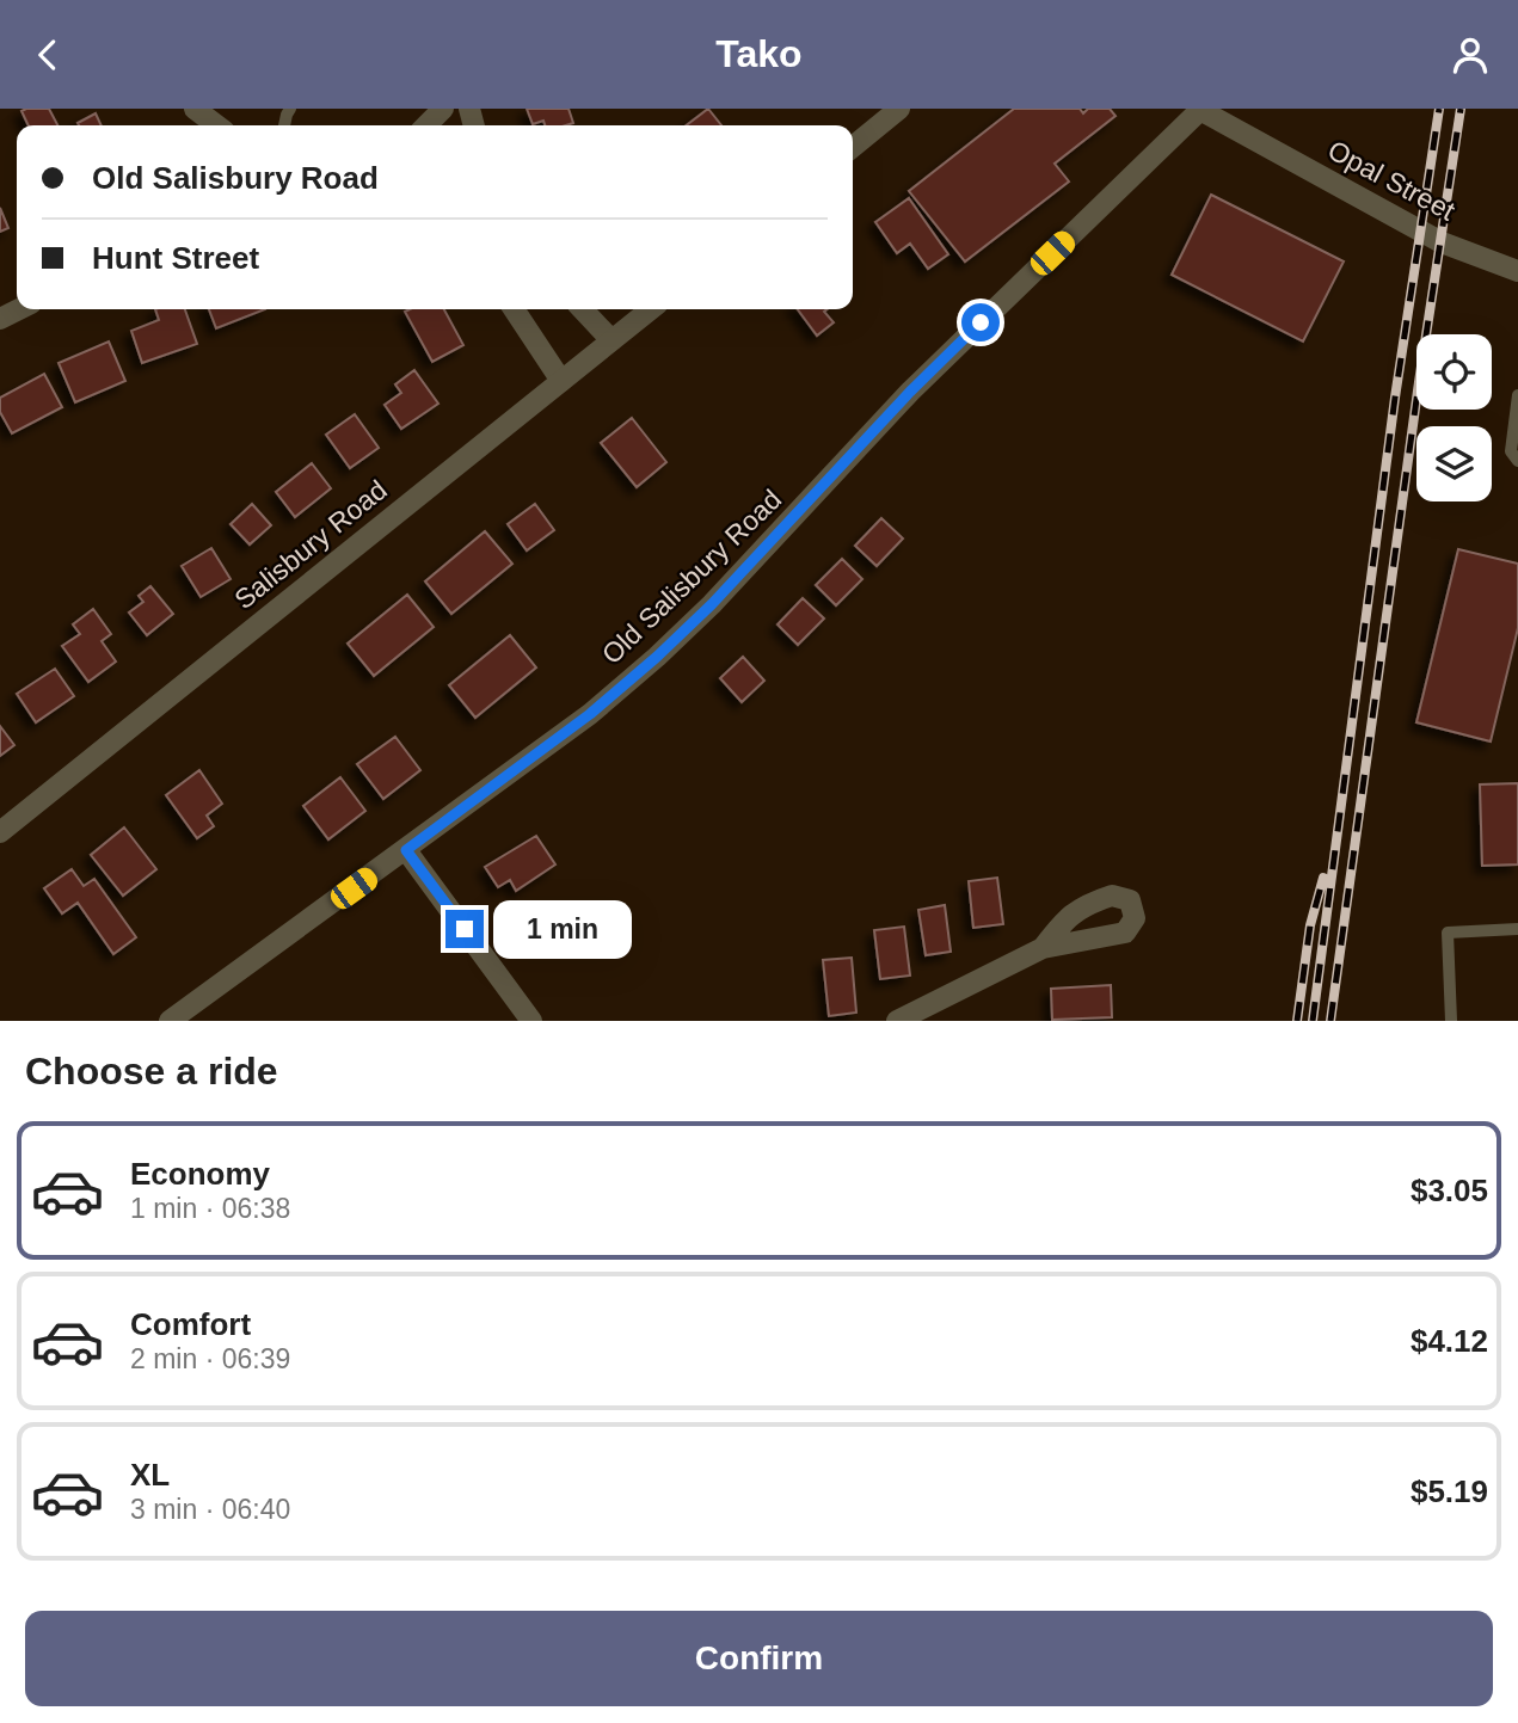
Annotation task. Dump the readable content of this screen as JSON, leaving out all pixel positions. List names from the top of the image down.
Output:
{
  "streets": {
    "street": ["Opal Street", "Salisbury Road", "Old Salisbury Road"]
  },
  "crossings": [
    ["Opal Street", "Old Salisbury Road"]
  ],
  "page": {
    "header": "Tako",
    "banner": ["Old Salisbury Road", "Hunt Street"],
    "bubble": "1 min",
    "heading": "Choose a ride",
    "list": [
      {
        "name": "Economy",
        "note": "1 min · 06:38",
        "value": "$3.05"
      },
      {
        "name": "Comfort",
        "note": "2 min · 06:39",
        "value": "$4.12"
      },
      {
        "name": "XL",
        "note": "3 min · 06:40",
        "value": "$5.19"
      }
    ],
    "buttons": "Confirm"
  }
}
